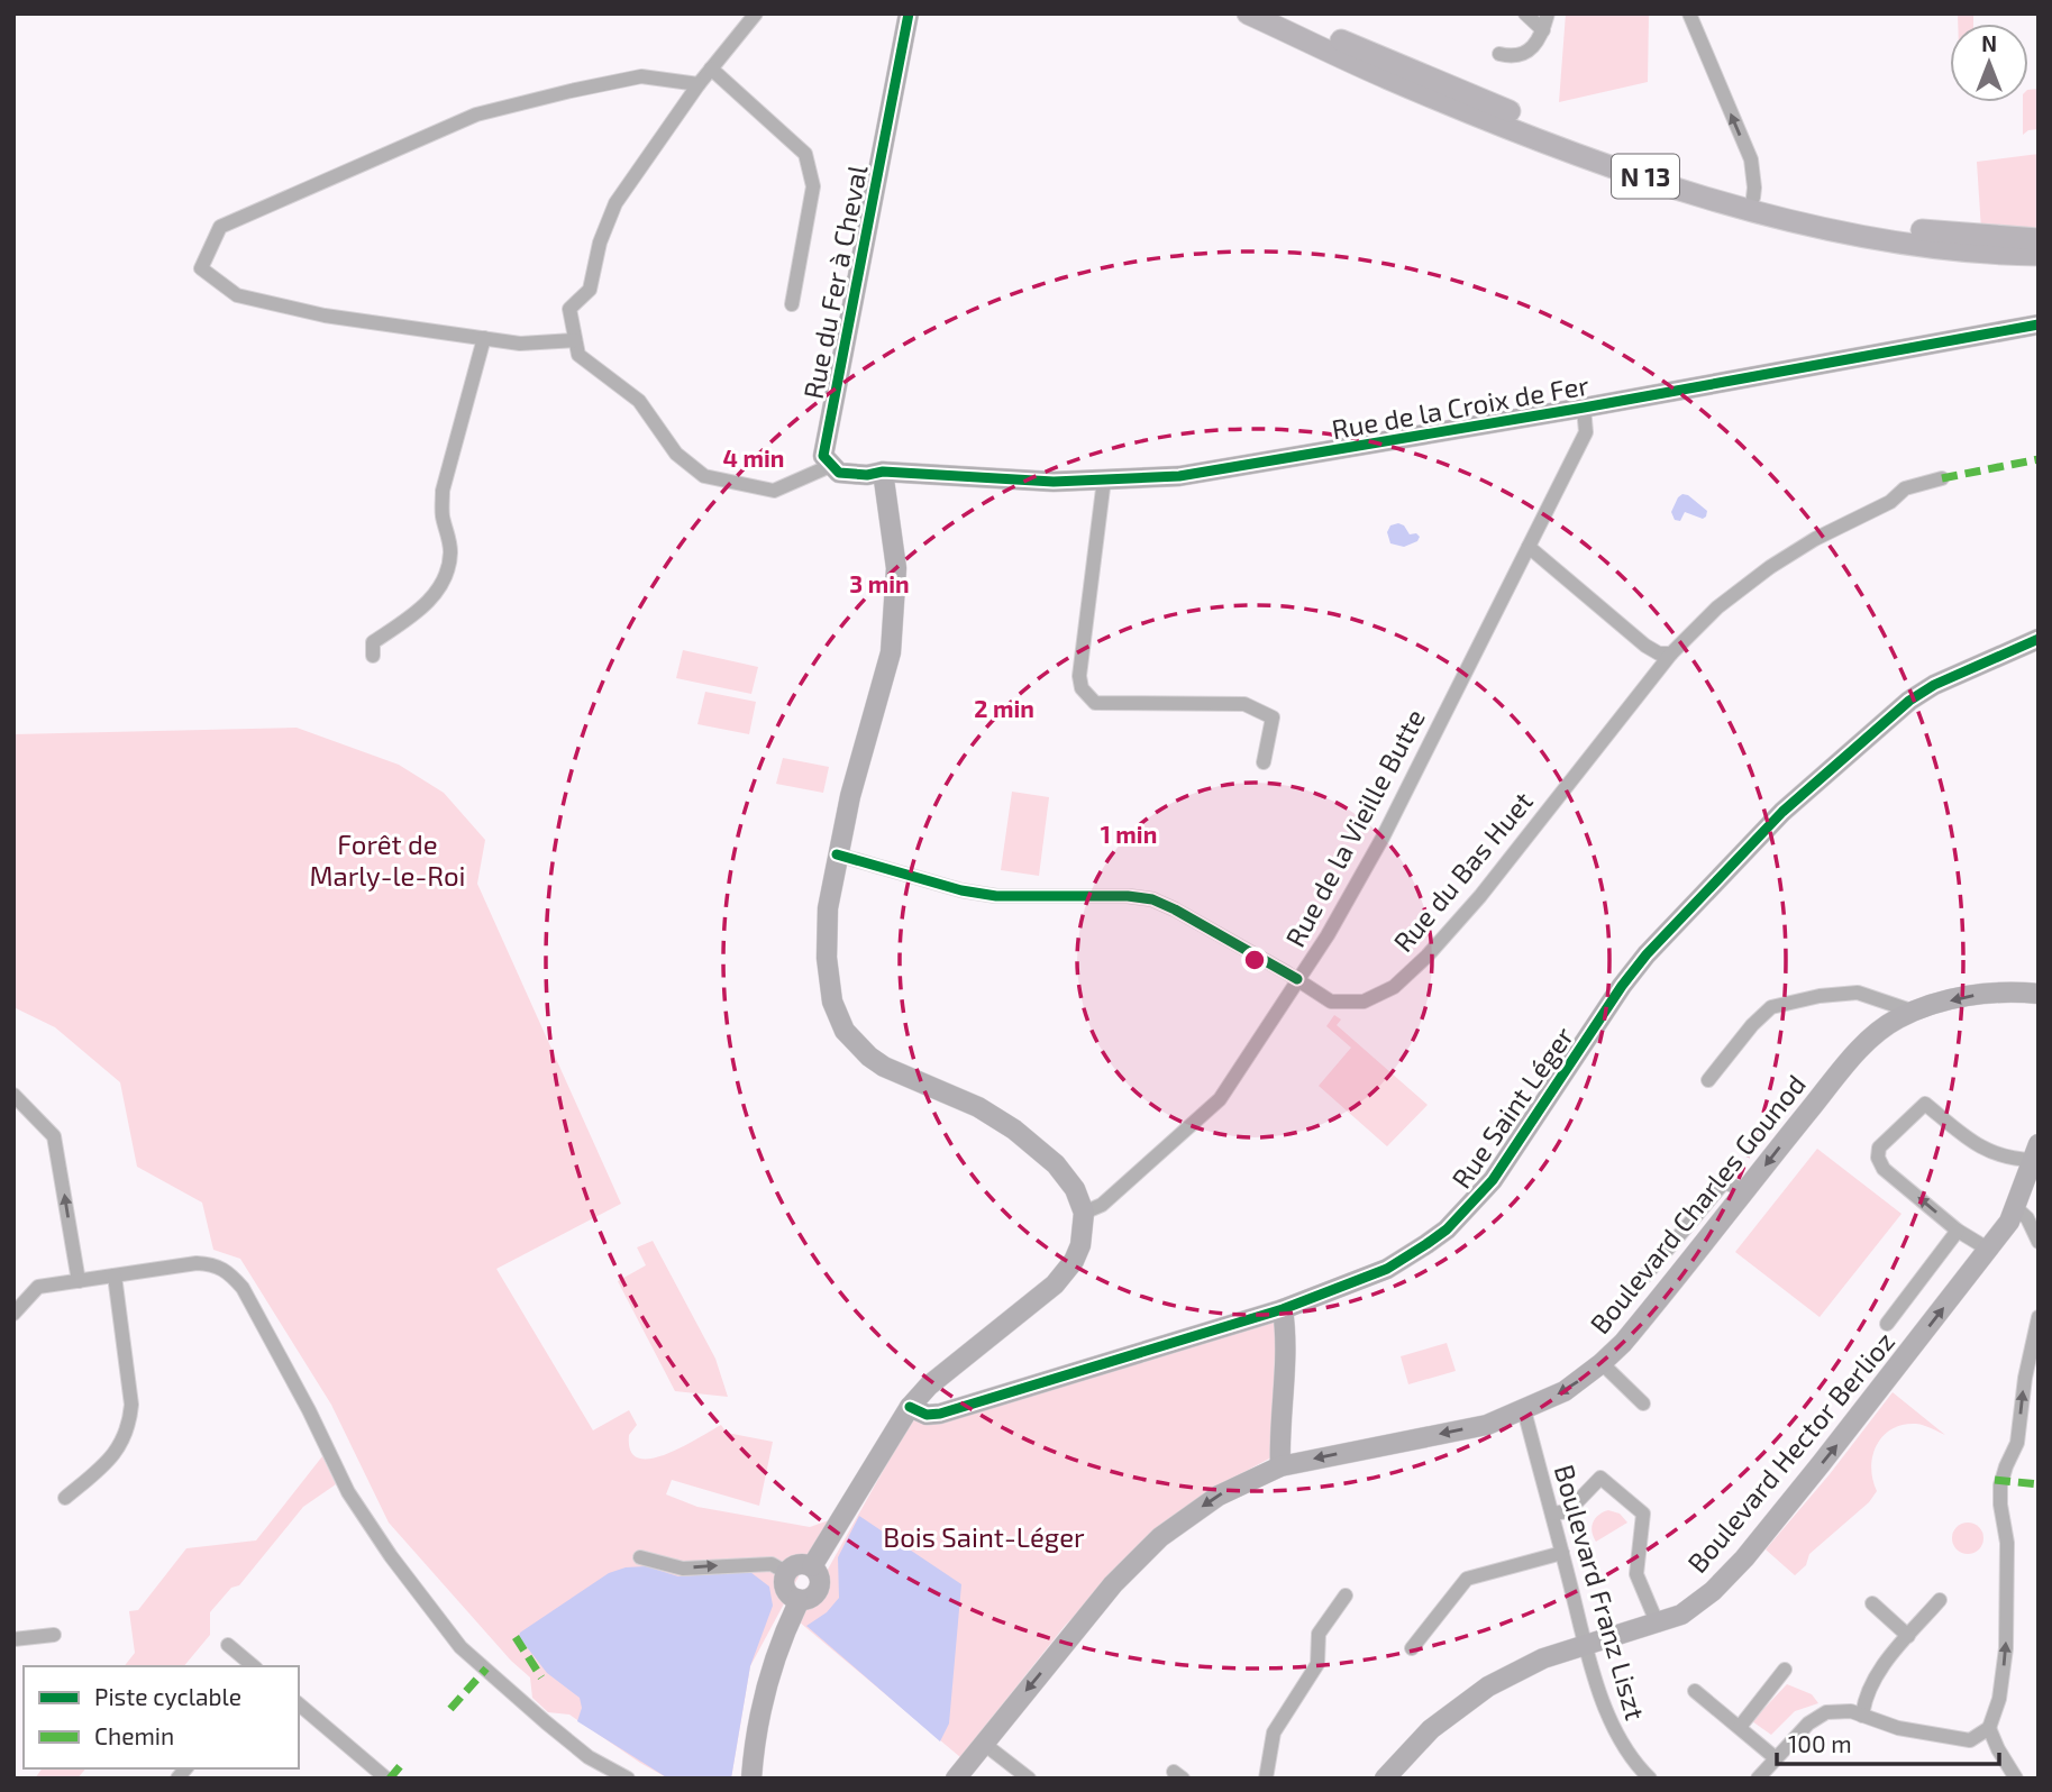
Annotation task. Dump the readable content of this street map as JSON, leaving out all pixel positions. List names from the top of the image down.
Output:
{
  "streets": {
    "main road": ["N 13"],
    "street": [
      "Rue du Fer à Cheval",
      "Rue de la Croix de Fer",
      "Rue de la Vieille Butte",
      "Rue du Bas Huet",
      "Rue Saint Léger",
      "Boulevard Charles Gounod",
      "Boulevard Hector Berlioz",
      "Boulevard Franz Liszt"
    ]
  },
  "crossings": [
    ["Rue du Fer à Cheval", "Rue de la Croix de Fer"],
    ["Rue de la Croix de Fer", "Rue de la Vieille Butte"],
    ["Rue de la Vieille Butte", "Rue du Bas Huet"],
    ["Boulevard Charles Gounod", "Boulevard Franz Liszt"],
    ["Boulevard Hector Berlioz", "Boulevard Franz Liszt"]
  ],
  "one_way": ["Boulevard Charles Gounod"],
  "parks": ["Forêt de Marly-le-Roi", "Bois Saint-Léger"],
  "legend": ["Piste cyclable", "Chemin"],
  "scale_bar": "100 m",
  "north": "top",
  "rings": [
    "4 min",
    "3 min",
    "2 min",
    "1 min"
  ]
}
